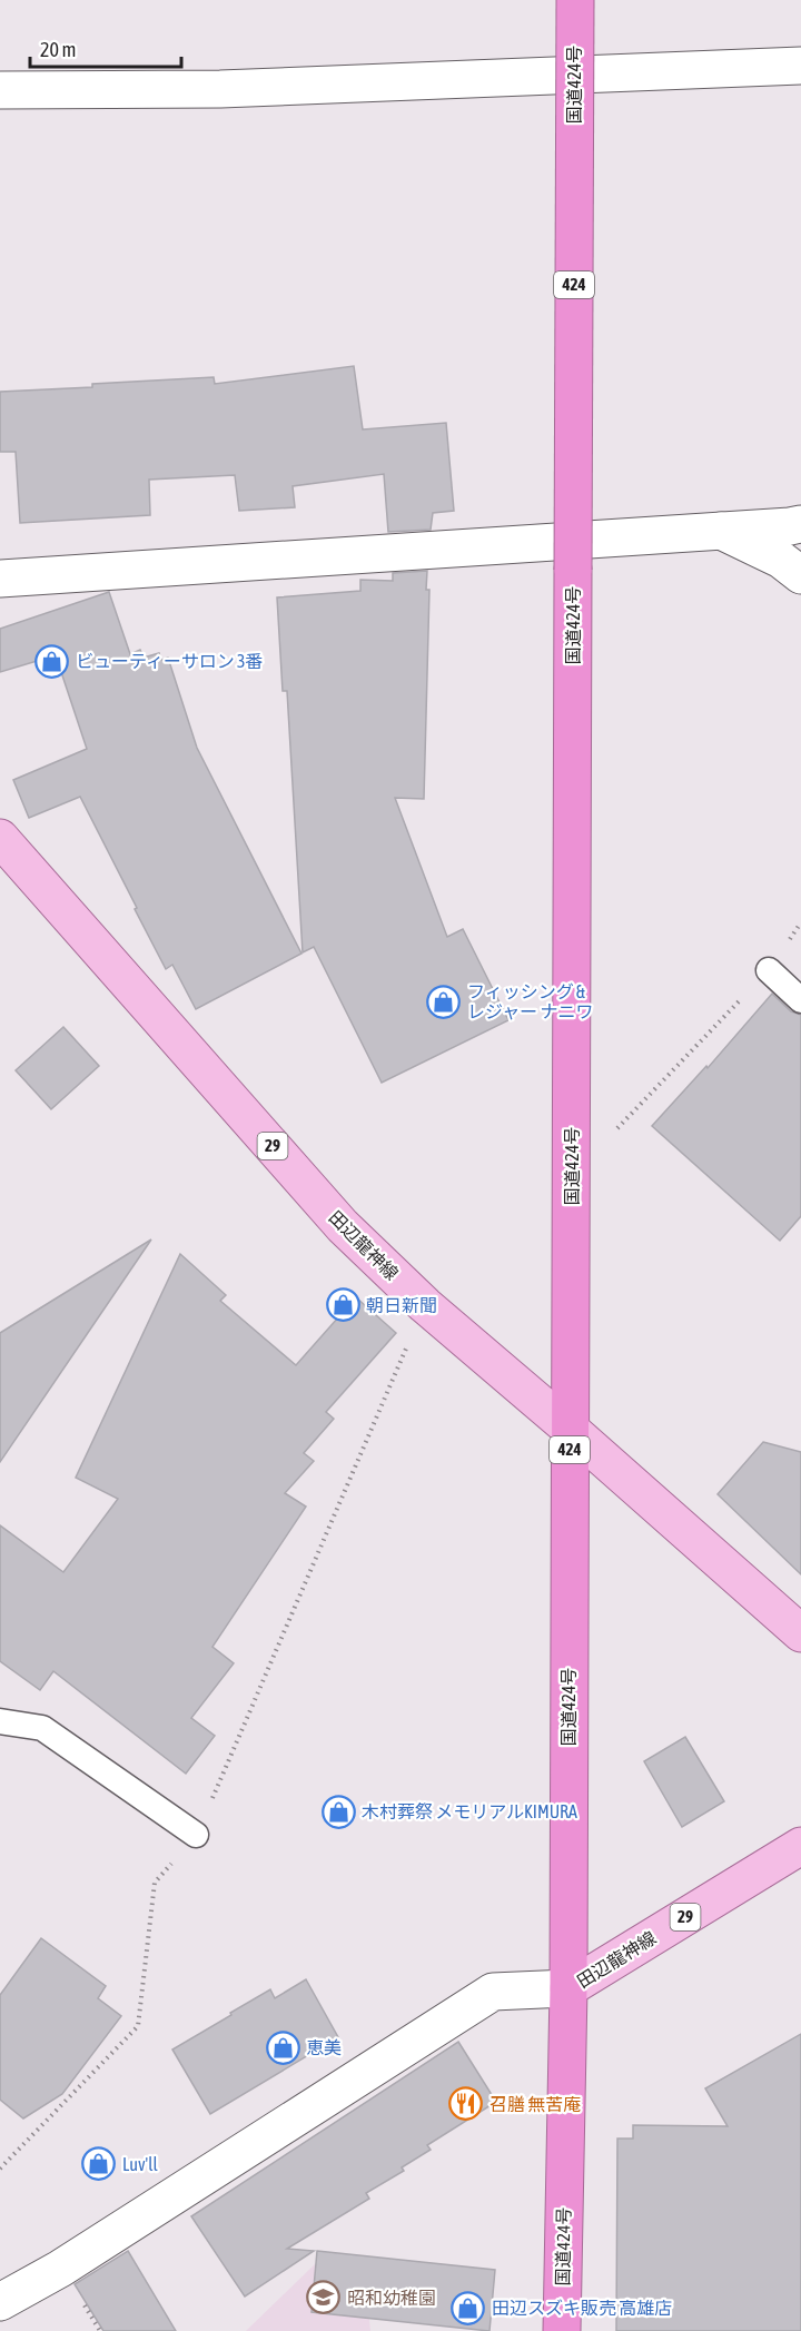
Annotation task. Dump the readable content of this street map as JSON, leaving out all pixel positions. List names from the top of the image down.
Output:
{
  "streets": {
    "highway": ["国道424号", "424"],
    "main road": ["29", "田辺龍神線"]
  },
  "crossings": [
    ["国道424号", "田辺龍神線"]
  ],
  "places": {
    "shop": [
      "ビューティーサロン 3番",
      "フィッシング & レジャー ナニワ",
      "朝日新聞",
      "木村葬祭 メモリアルKIMURA",
      "恵美",
      "Luv'll",
      "田辺スズキ販売 高雄店"
    ],
    "restaurant": ["召膳 無苦庵"],
    "school or university": ["昭和幼稚園"]
  },
  "scale_bar": "20 m"
}
